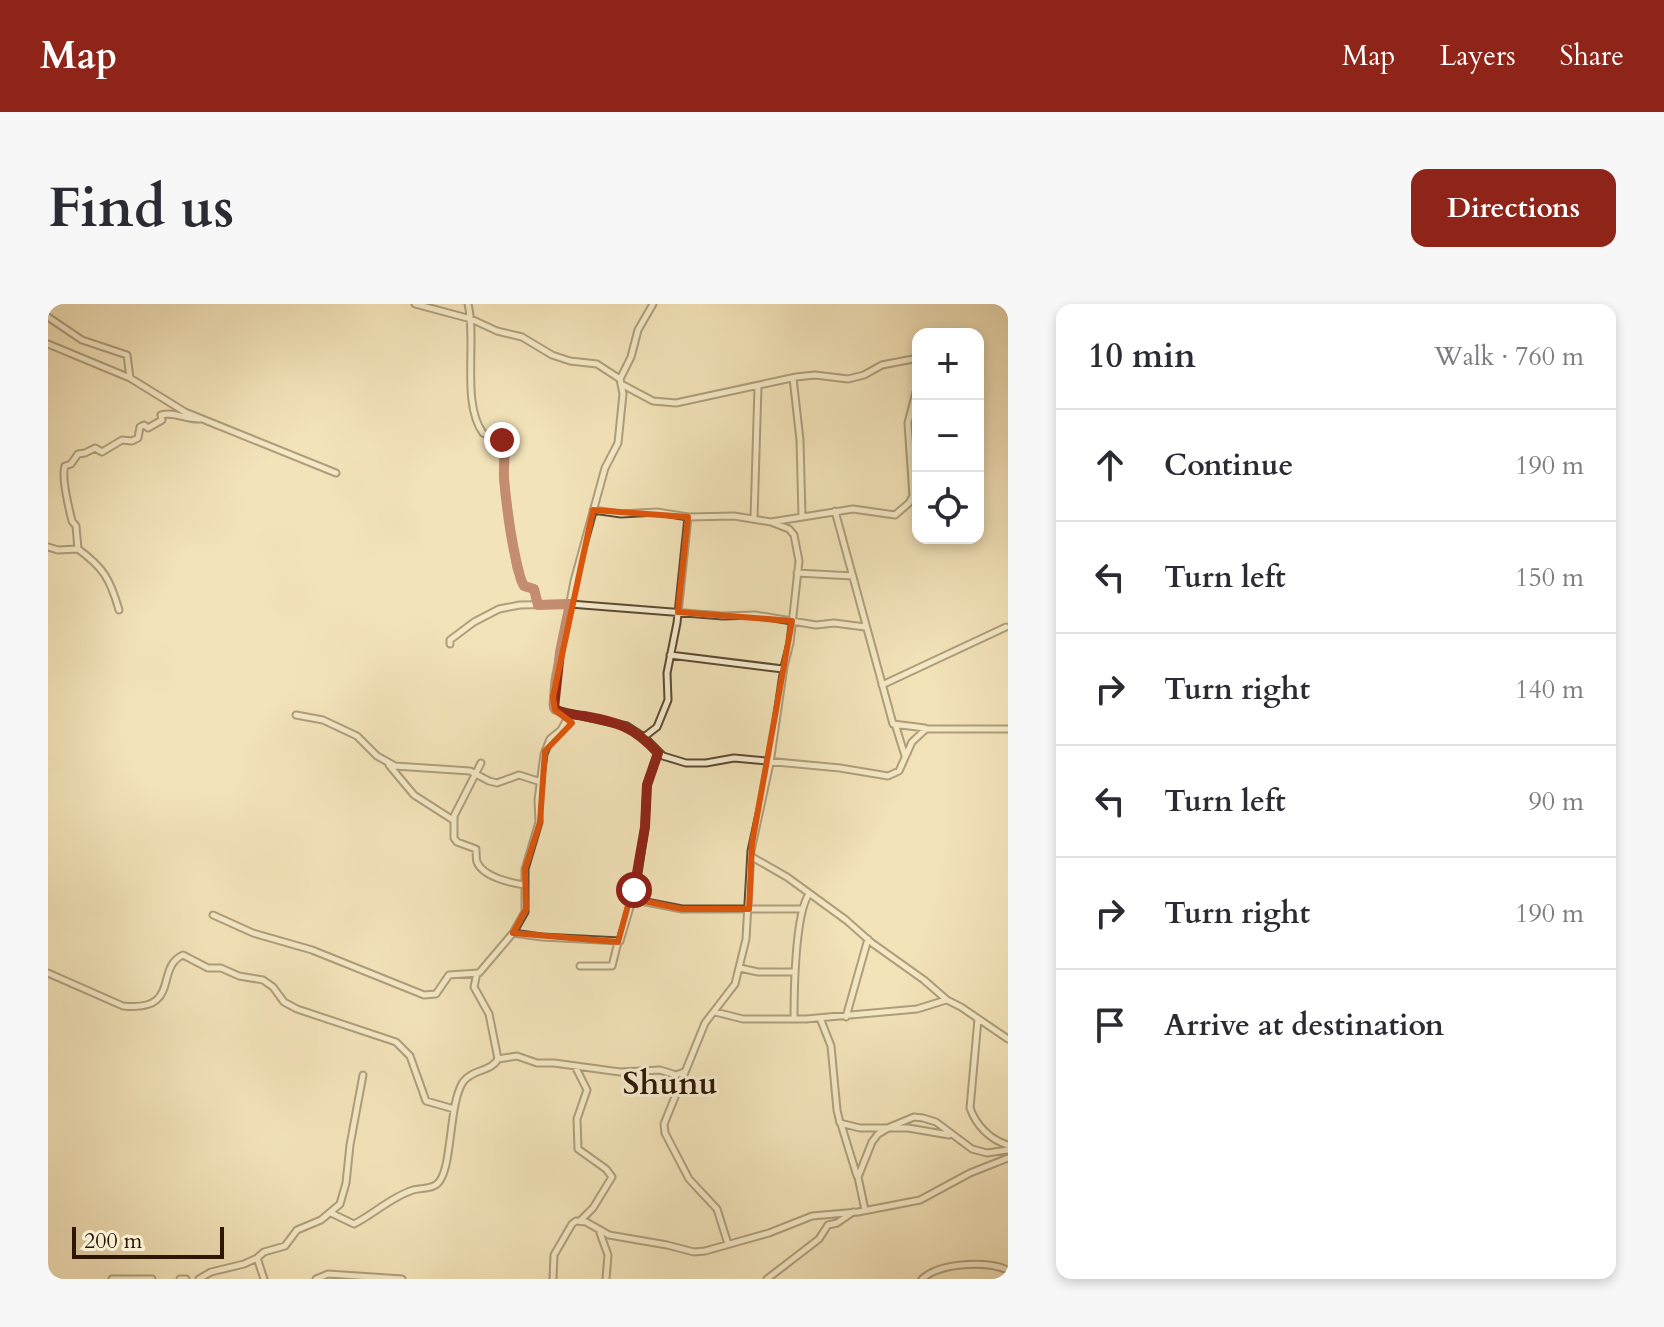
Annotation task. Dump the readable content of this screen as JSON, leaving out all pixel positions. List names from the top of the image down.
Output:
{
  "districts": ["Shunu"],
  "scale_bar": "200 m",
  "page": {
    "header": "Map",
    "nav": ["Map", "Layers", "Share"],
    "buttons": "Directions",
    "title": "Find us",
    "heading": ["10 min", "Walk · 760 m"],
    "map_buttons": ["+", "−"],
    "list": [
      ["Continue", "190 m"],
      ["Turn left", "150 m"],
      ["Turn right", "140 m"],
      ["Turn left", "90 m"],
      ["Turn right", "190 m"],
      "Arrive at destination"
    ],
    "scale": "200 m"
  }
}
